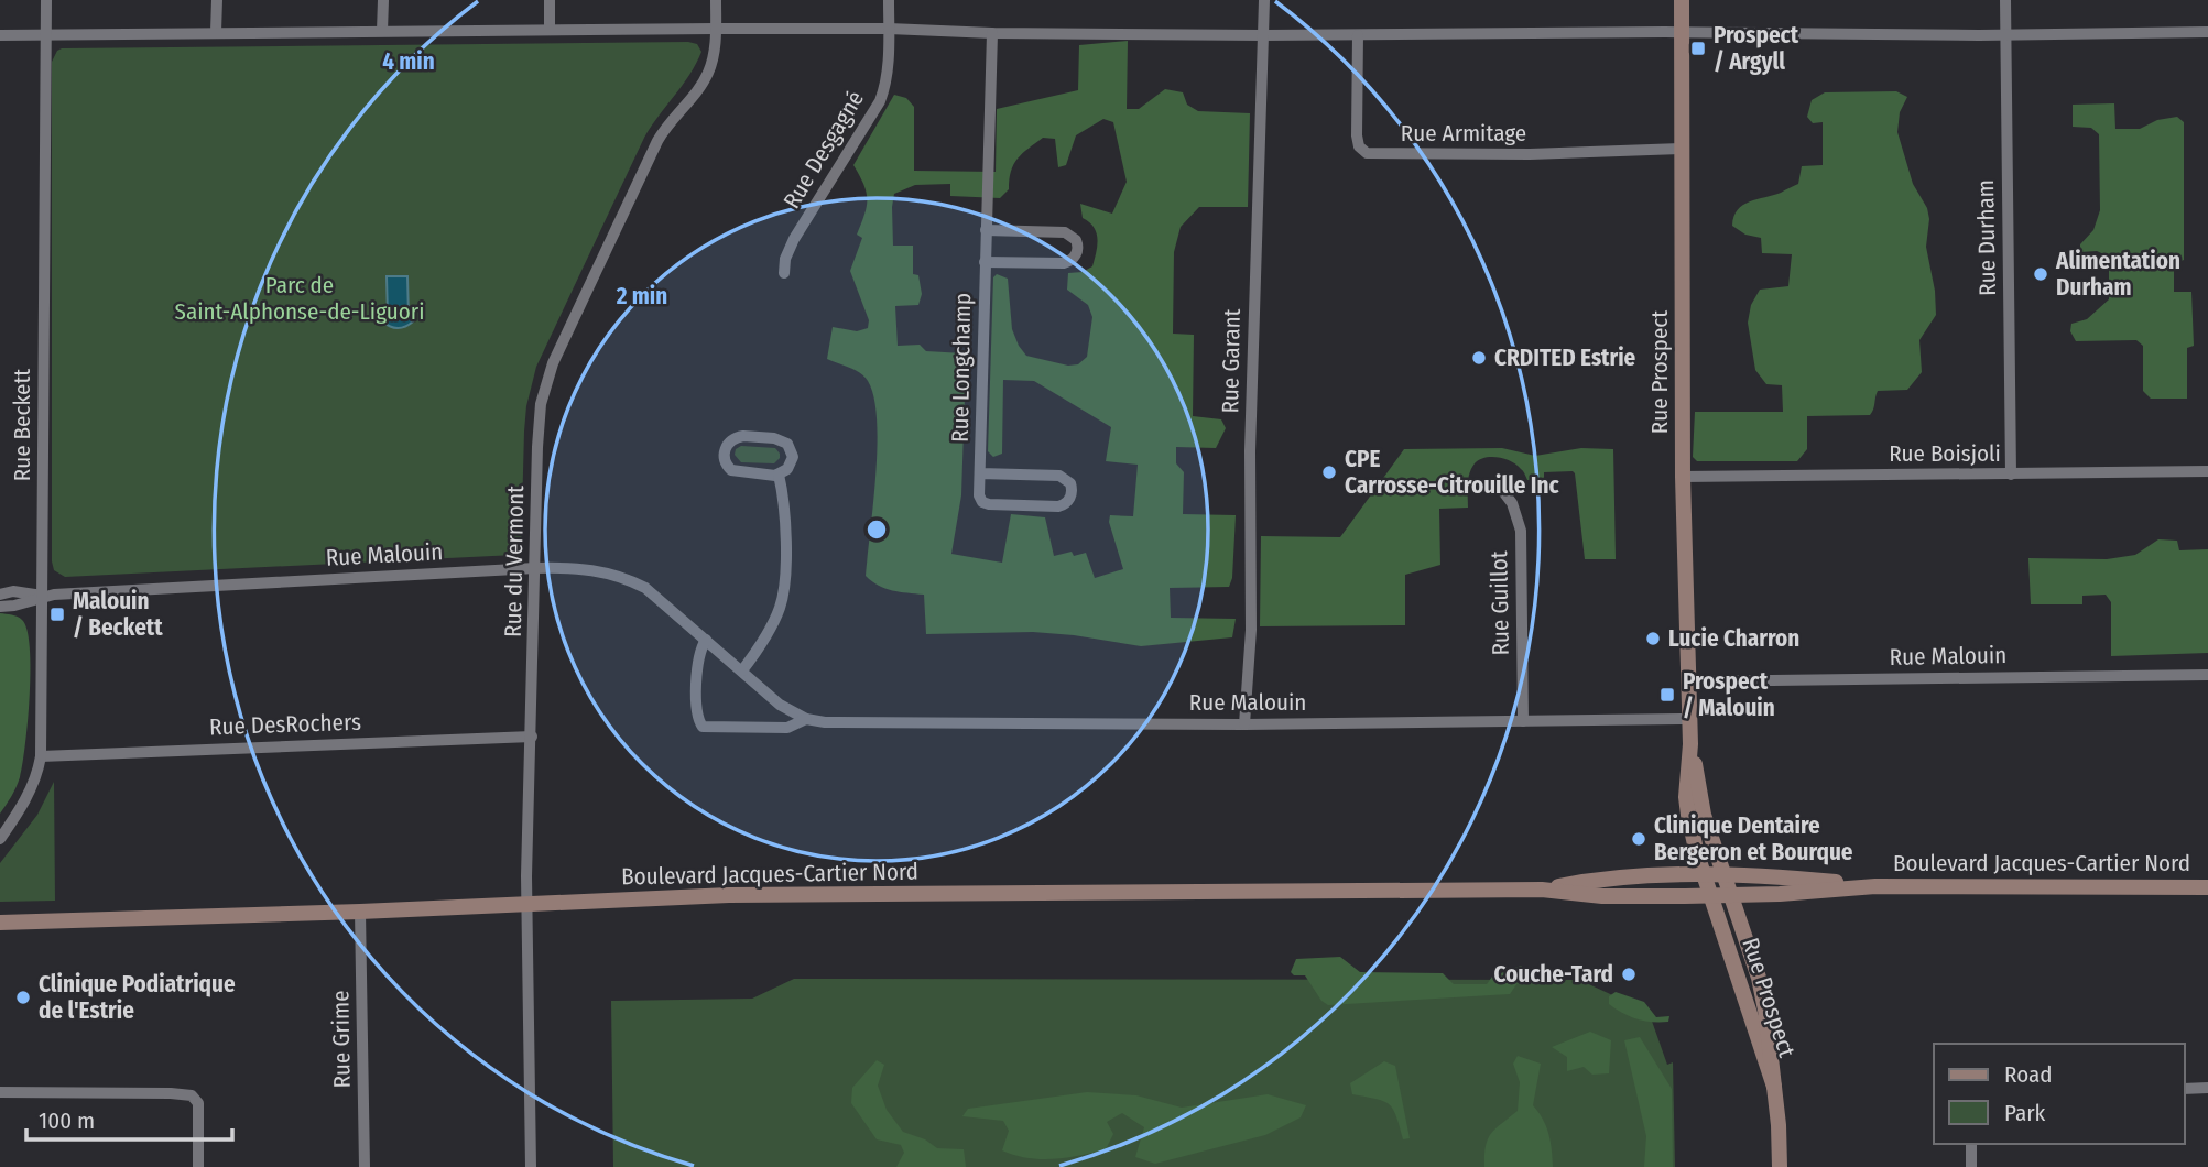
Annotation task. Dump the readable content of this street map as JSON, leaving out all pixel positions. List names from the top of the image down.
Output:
{
  "streets": {
    "street": [
      "Rue Armitage",
      "Rue Desgagné",
      "Rue Durham",
      "Rue Garant",
      "Rue Longchamp",
      "Rue Prospect",
      "Rue Beckett",
      "Rue Boisjoli",
      "Rue Malouin",
      "Rue du Vermont",
      "Rue Guillot",
      "Rue DesRochers",
      "Boulevard Jacques-Cartier Nord",
      "Rue Grime"
    ]
  },
  "crossings": [
    ["Rue Armitage", "Rue Prospect"],
    ["Rue Durham", "Rue Boisjoli"],
    ["Rue Garant", "Rue Malouin"],
    ["Rue Prospect", "Rue Boisjoli"],
    ["Rue Prospect", "Rue Malouin"],
    ["Rue Prospect", "Boulevard Jacques-Cartier Nord"],
    ["Rue Beckett", "Rue Malouin"],
    ["Rue Beckett", "Rue DesRochers"],
    ["Rue Malouin", "Rue du Vermont"],
    ["Rue Malouin", "Rue Guillot"],
    ["Rue du Vermont", "Rue DesRochers"],
    ["Rue du Vermont", "Boulevard Jacques-Cartier Nord"],
    ["Boulevard Jacques-Cartier Nord", "Rue Grime"]
  ],
  "parks": ["Parc de Saint-Alphonse-de-Liguori"],
  "places": {
    "transit": ["Prospect / Argyll", "Malouin / Beckett", "Prospect / Malouin"],
    "other": [
      "Alimentation Durham",
      "CRDITED Estrie",
      "CPE Carrosse-Citrouille Inc",
      "Lucie Charron",
      "Clinique Dentaire Bergeron et Bourque",
      "Couche-Tard",
      "Clinique Podiatrique de l'Estrie"
    ]
  },
  "legend": ["Road", "Park"],
  "scale_bar": "100 m",
  "rings": ["4 min", "2 min"]
}
